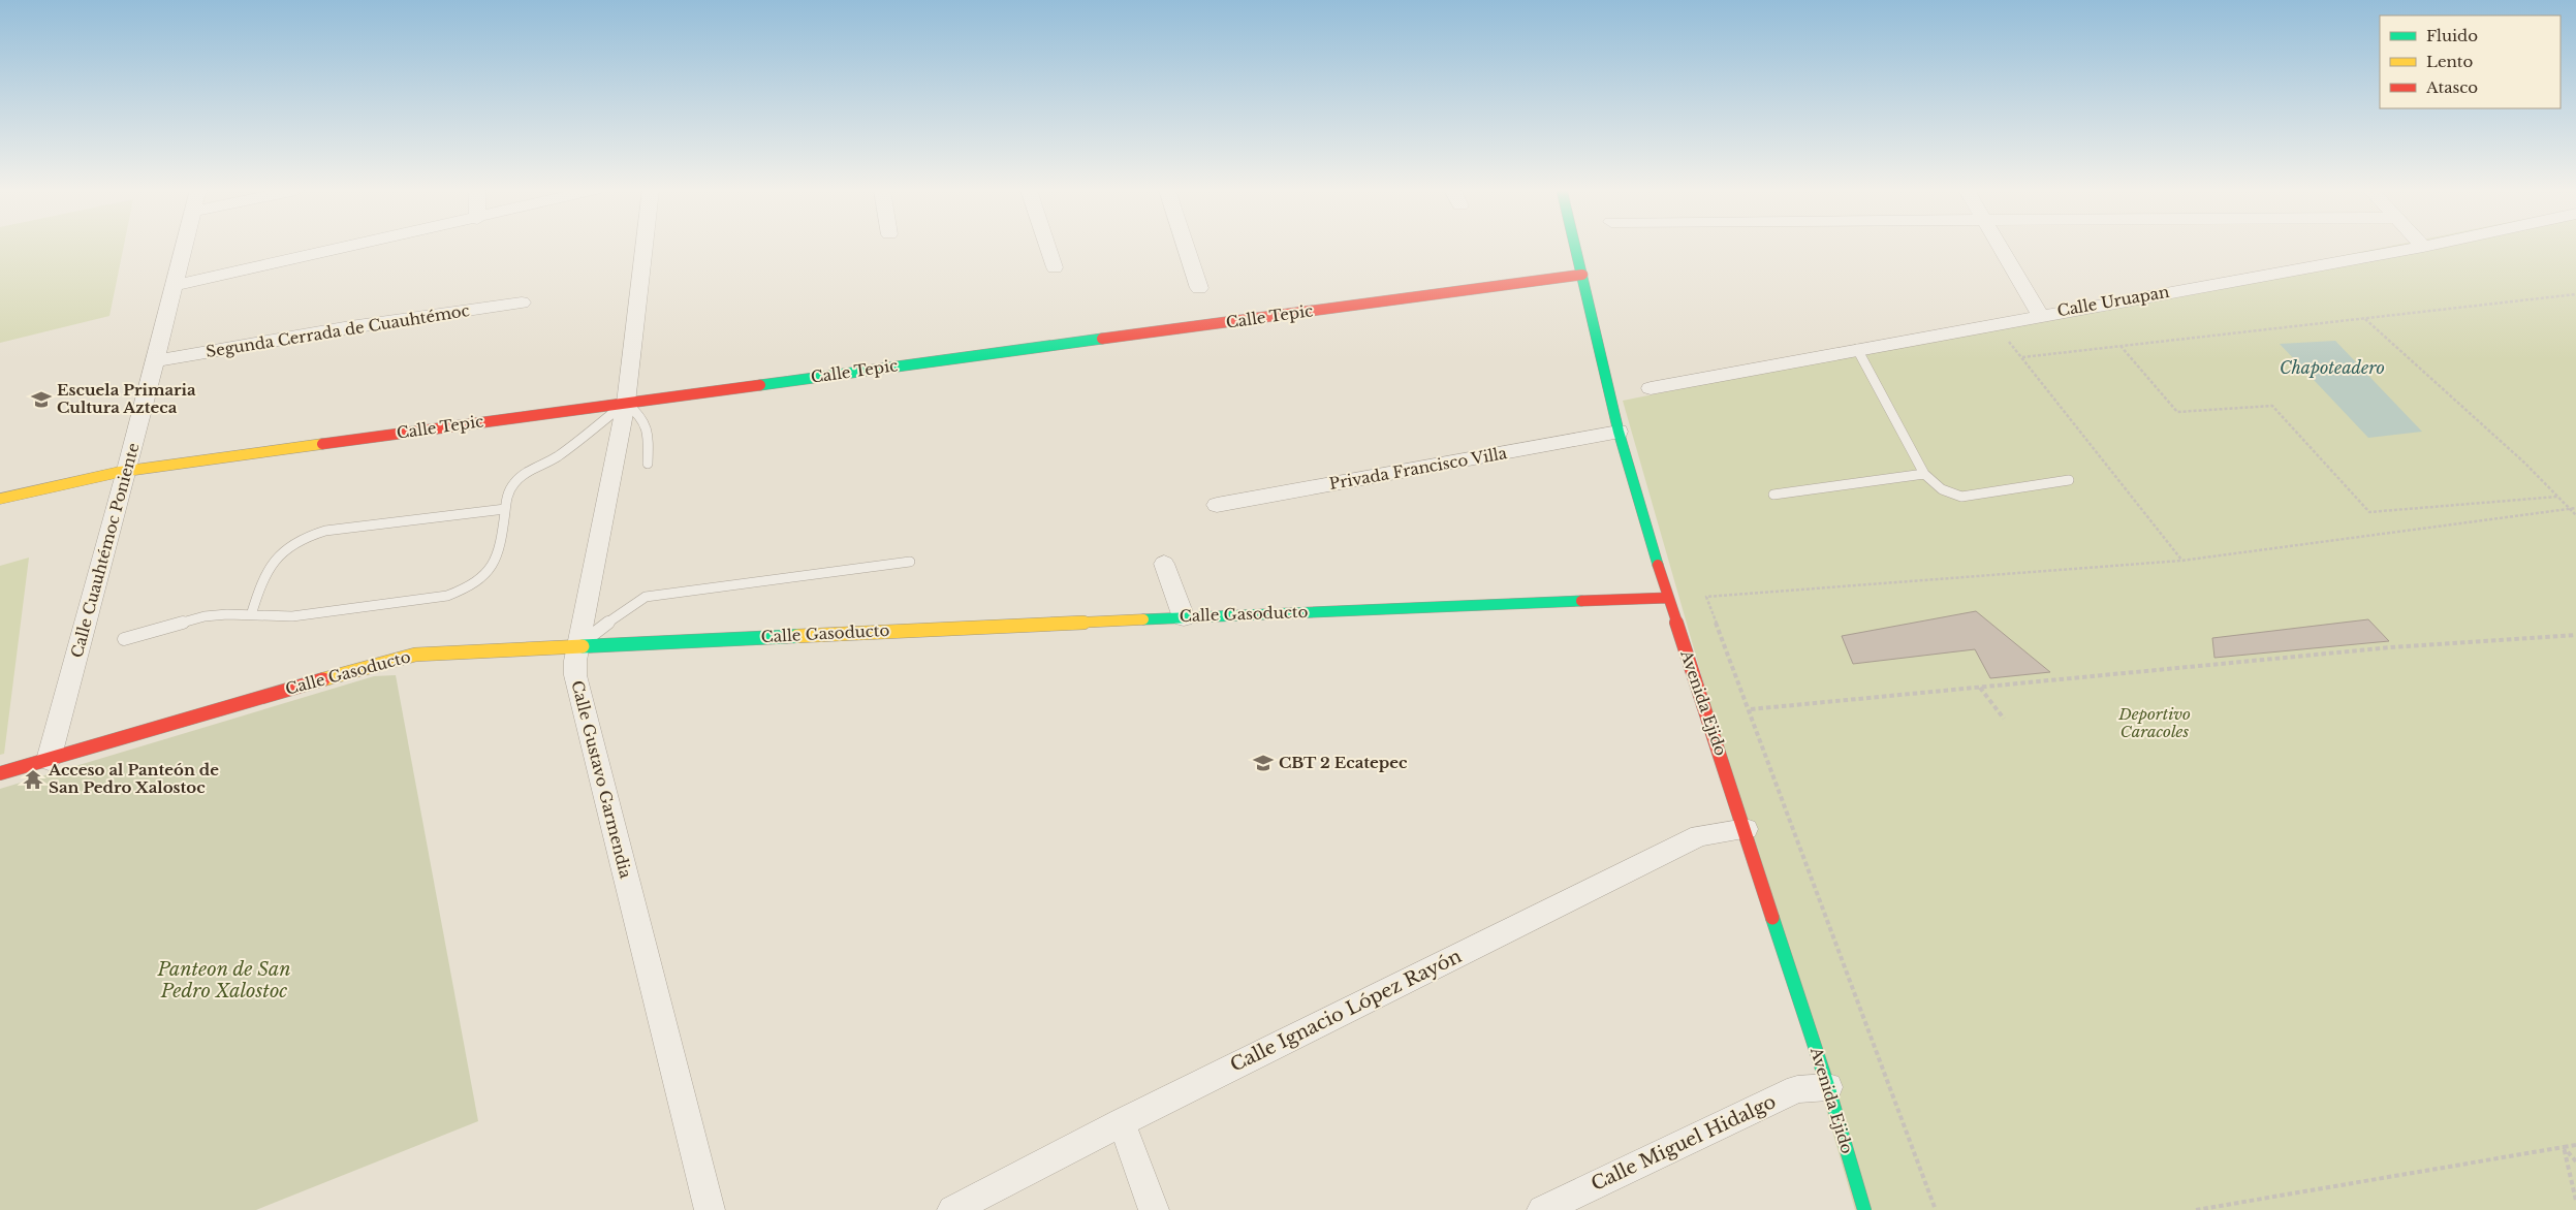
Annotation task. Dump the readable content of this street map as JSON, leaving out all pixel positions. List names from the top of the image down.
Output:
{
  "streets": {
    "main road": ["Calle Tepic", "Calle Gasoducto", "Avenida Ejido"],
    "street": [
      "Calle Uruapan",
      "Segunda Cerrada de Cuauhtémoc",
      "Privada Francisco Villa",
      "Calle Cuauhtémoc Poniente",
      "Calle Gustavo Garmendia",
      "Calle Ignacio López Rayón",
      "Calle Miguel Hidalgo"
    ]
  },
  "crossings": [
    ["Calle Tepic", "Calle Cuauhtémoc Poniente"],
    ["Calle Tepic", "Avenida Ejido"],
    ["Calle Tepic", "Calle Gustavo Garmendia"],
    ["Segunda Cerrada de Cuauhtémoc", "Calle Cuauhtémoc Poniente"],
    ["Privada Francisco Villa", "Avenida Ejido"],
    ["Calle Cuauhtémoc Poniente", "Calle Gasoducto"],
    ["Calle Gasoducto", "Avenida Ejido"],
    ["Calle Gasoducto", "Calle Gustavo Garmendia"],
    ["Avenida Ejido", "Calle Ignacio López Rayón"],
    ["Avenida Ejido", "Calle Miguel Hidalgo"]
  ],
  "water": ["Chapoteadero"],
  "parks": ["Deportivo Caracoles", "Panteon de San Pedro Xalostoc"],
  "places": {
    "school or university": ["Escuela Primaria Cultura Azteca", "CBT 2 Ecatepec"],
    "temple": ["Acceso al Panteón de San Pedro Xalostoc"]
  },
  "legend": ["Fluido", "Lento", "Atasco"]
}
